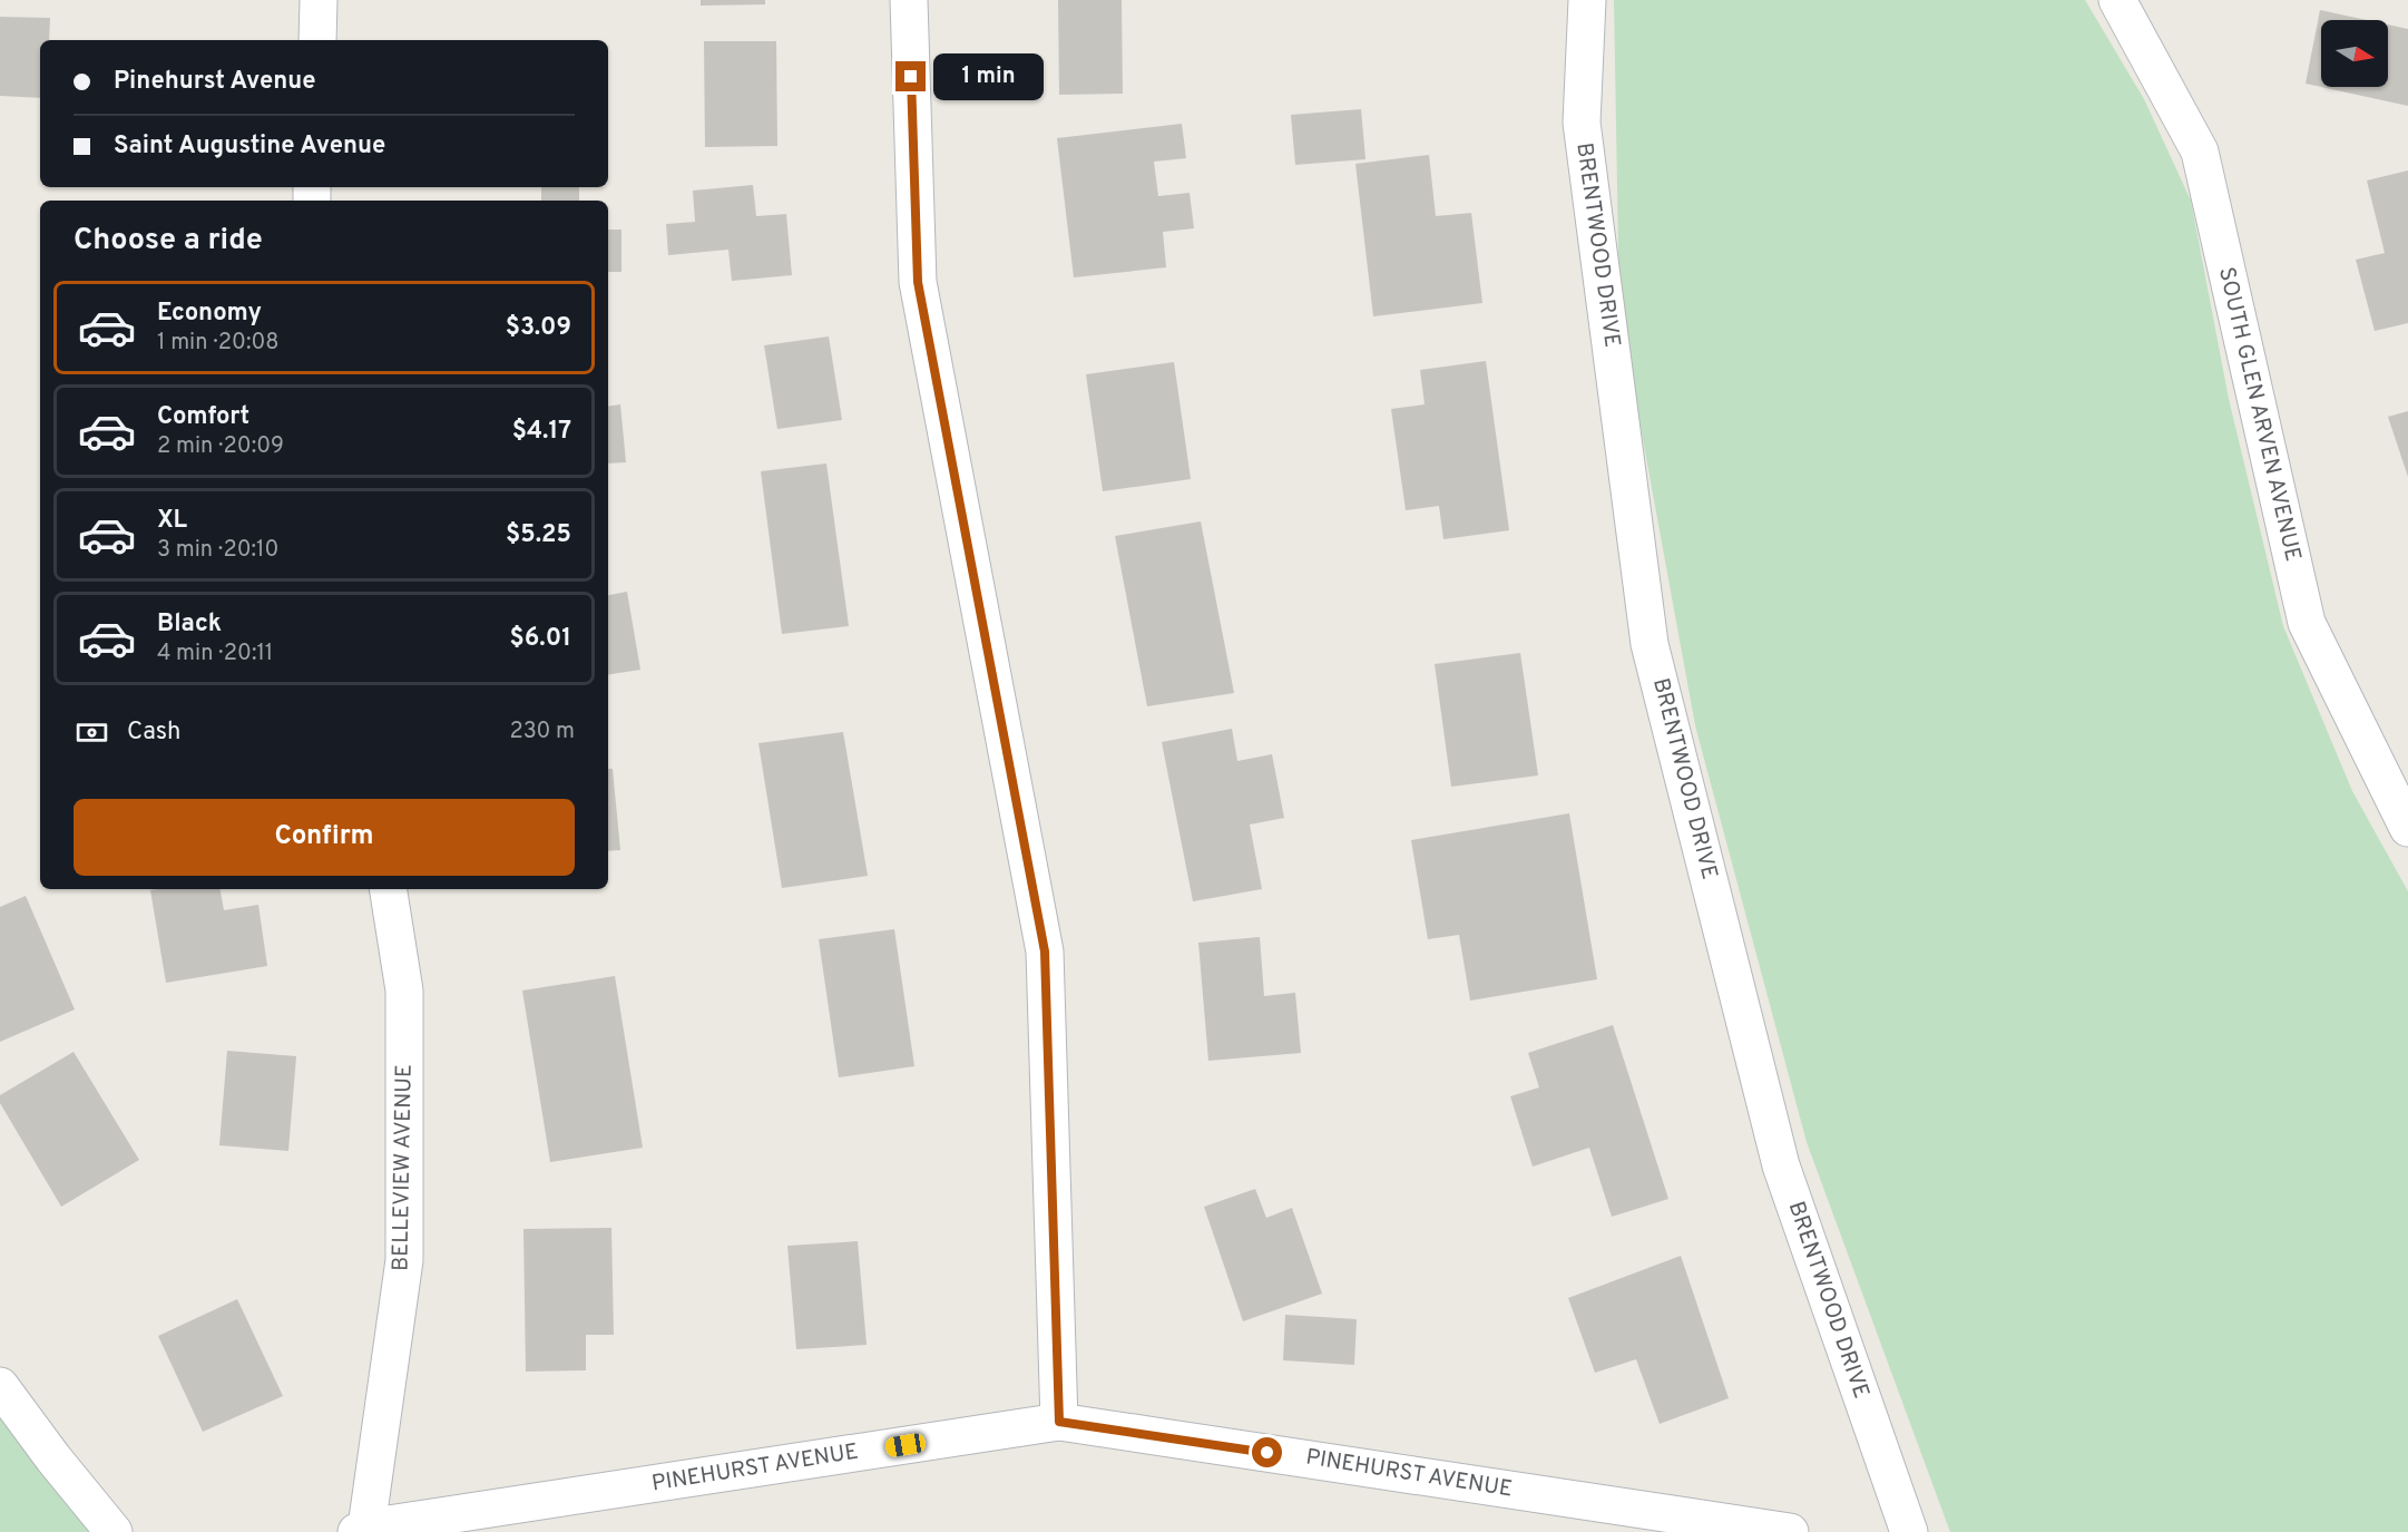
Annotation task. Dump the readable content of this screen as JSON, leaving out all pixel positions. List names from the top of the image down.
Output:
{
  "streets": {
    "street": [
      "BRENTWOOD DRIVE",
      "SOUTH GLEN ARVEN AVENUE",
      "BELLEVIEW AVENUE",
      "PINEHURST AVENUE"
    ]
  },
  "crossings": [
    ["BELLEVIEW AVENUE", "PINEHURST AVENUE"]
  ],
  "north": "right",
  "page": {
    "banner": ["Pinehurst Avenue", "Saint Augustine Avenue"],
    "bubble": "1 min",
    "heading": "Choose a ride",
    "list": [
      {
        "name": "Economy",
        "note": "1 min · 20:08",
        "value": "$3.09"
      },
      {
        "name": "Comfort",
        "note": "2 min · 20:09",
        "value": "$4.17"
      },
      {
        "name": "XL",
        "note": "3 min · 20:10",
        "value": "$5.25"
      },
      {
        "name": "Black",
        "note": "4 min · 20:11",
        "value": "$6.01"
      }
    ],
    "pay": ["Cash", "230 m"],
    "buttons": "Confirm"
  }
}
